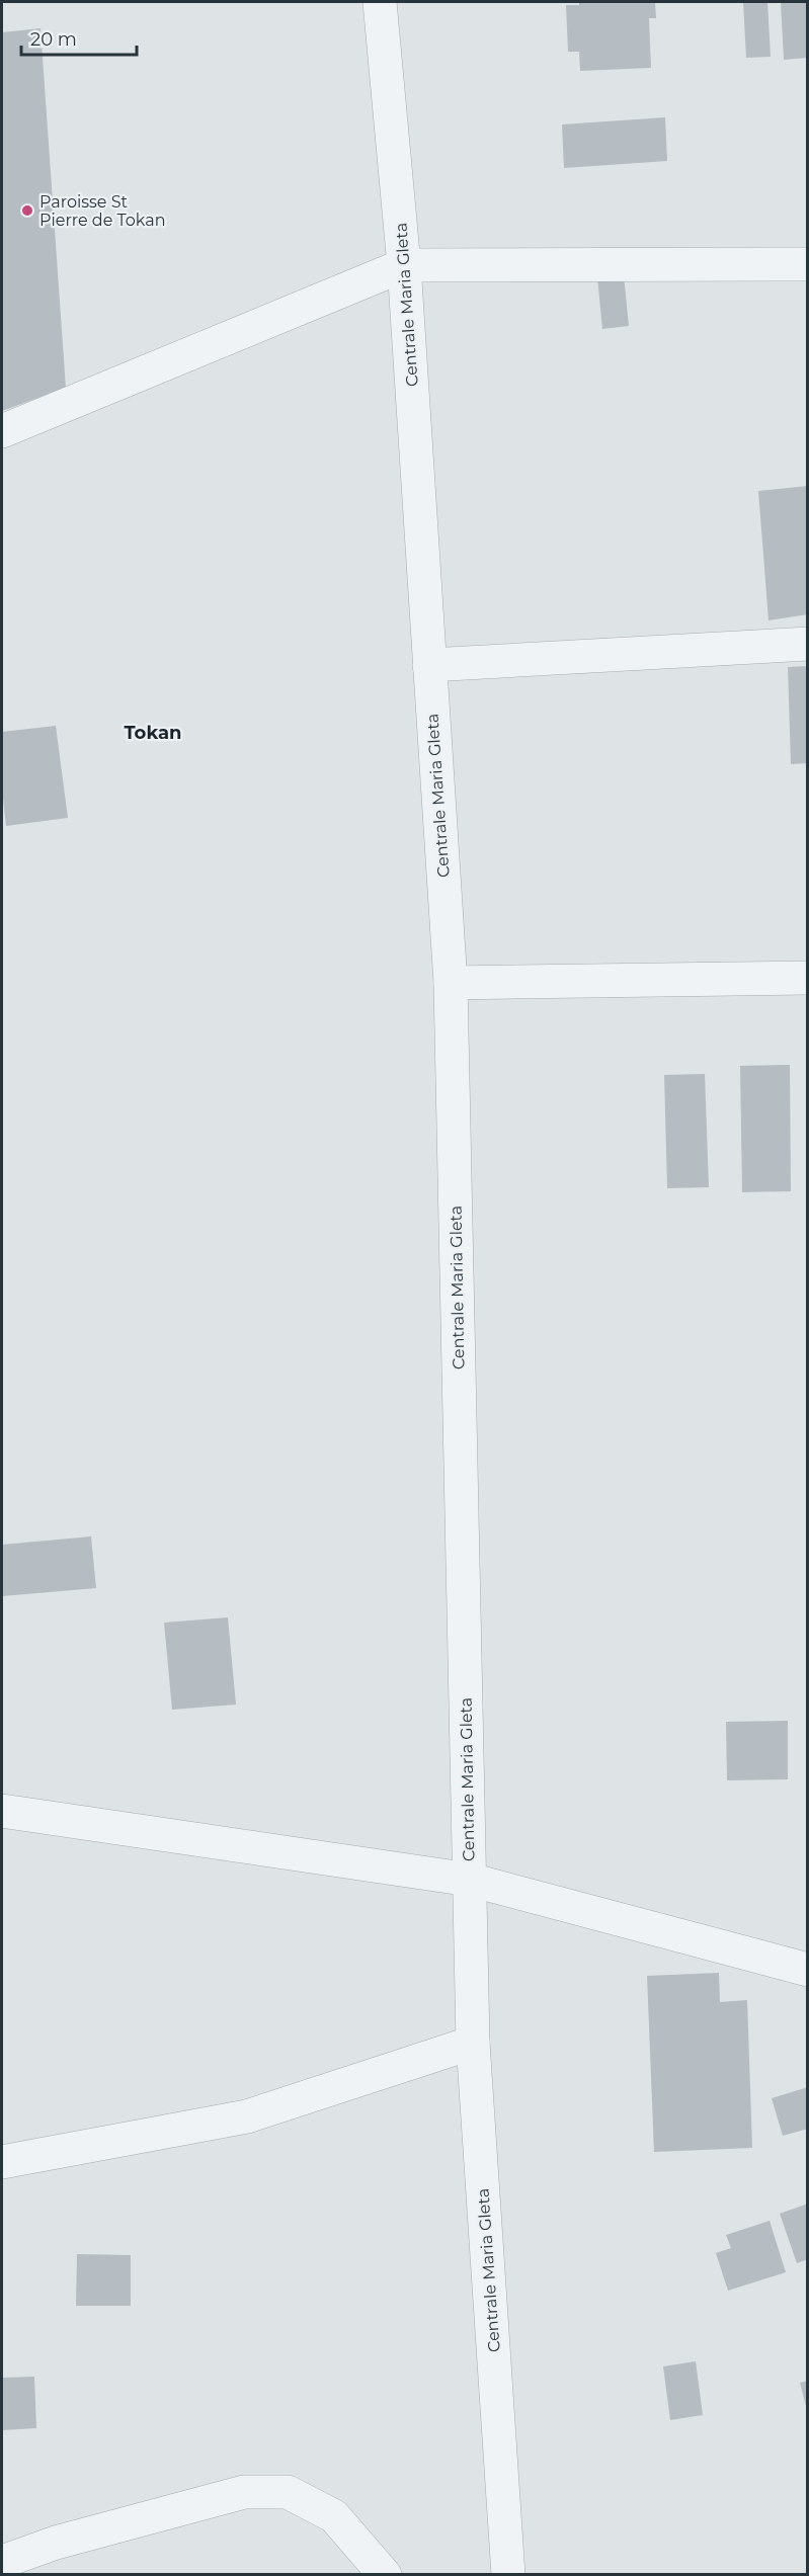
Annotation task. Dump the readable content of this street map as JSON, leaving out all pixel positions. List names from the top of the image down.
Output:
{
  "streets": {
    "street": ["Centrale Maria Gleta"]
  },
  "districts": ["Tokan"],
  "places": ["Paroisse St Pierre de Tokan"],
  "scale_bar": "20 m"
}
